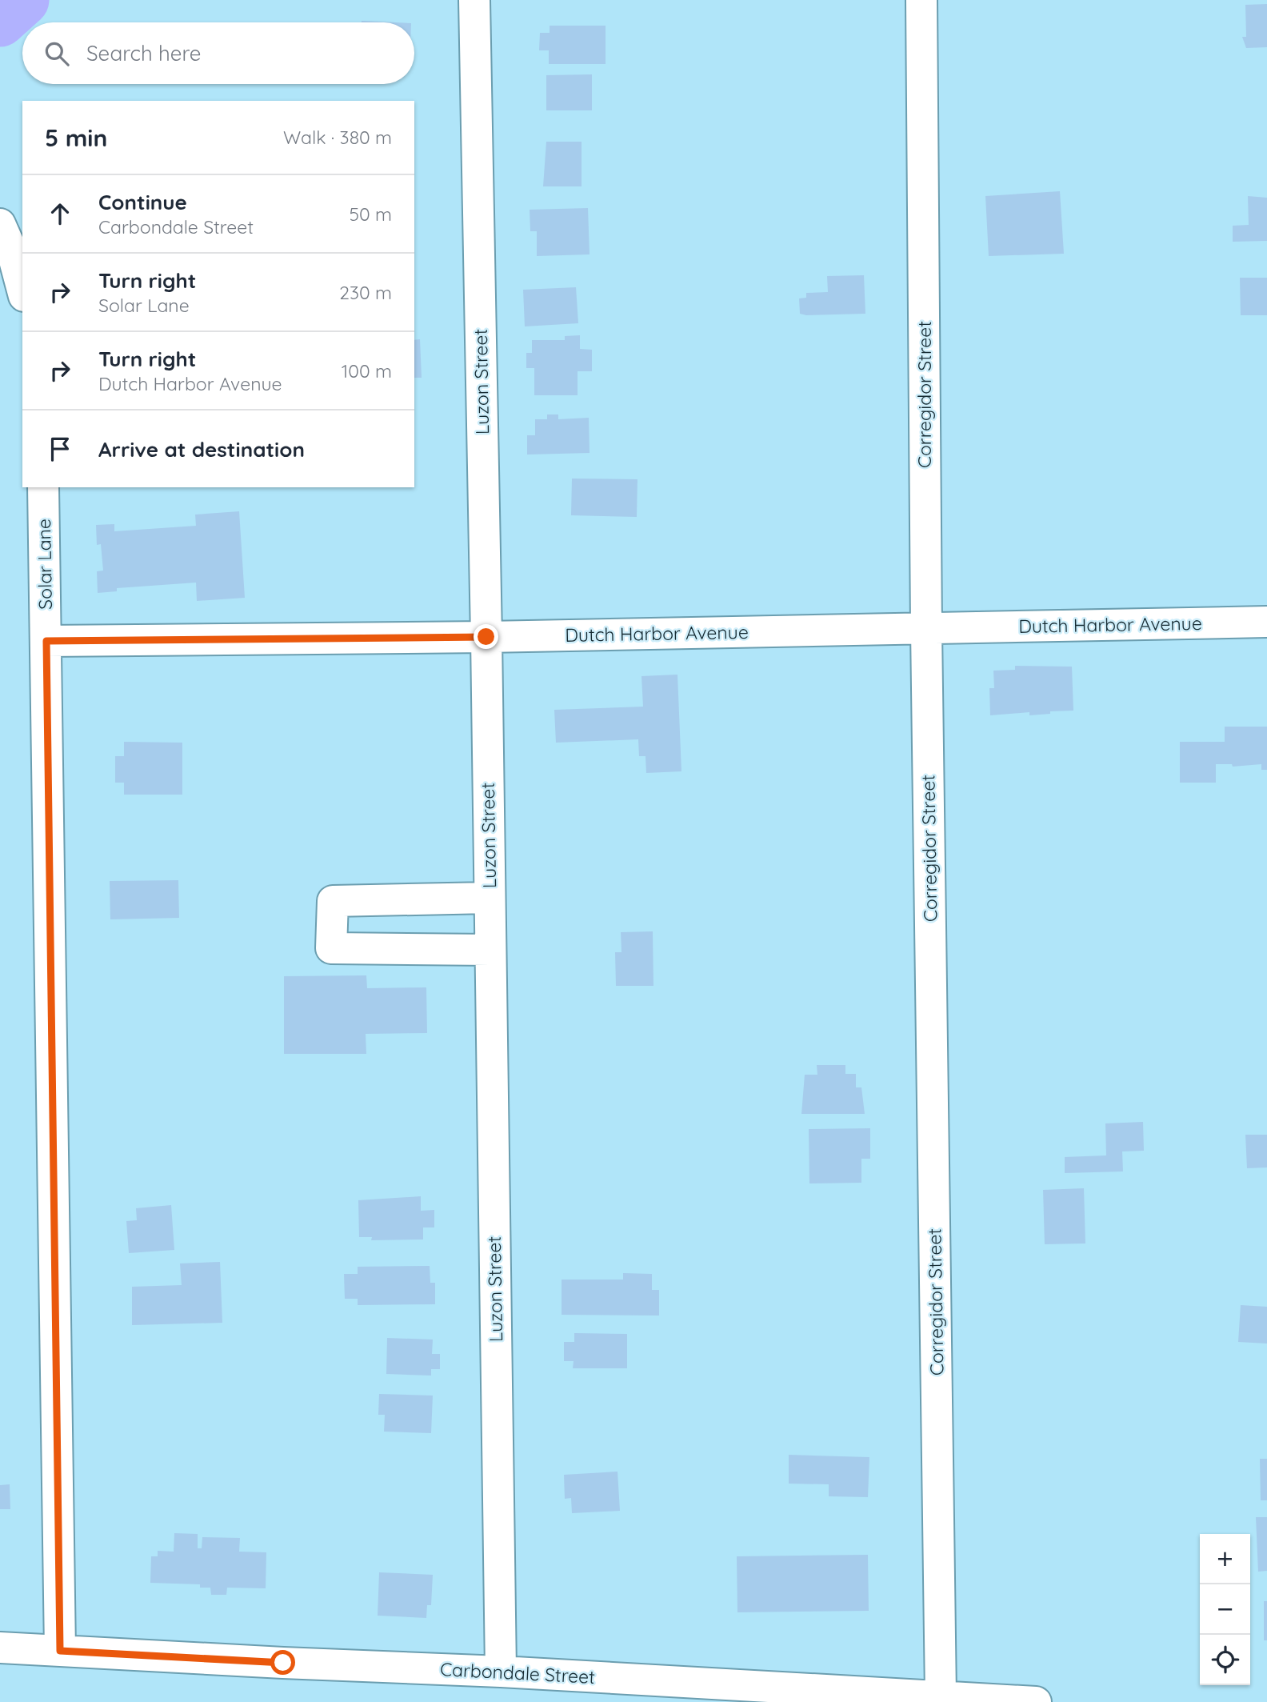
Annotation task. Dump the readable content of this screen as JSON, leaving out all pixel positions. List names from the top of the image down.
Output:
{
  "streets": {
    "street": [
      "Luzon Street",
      "Corregidor Street",
      "Solar Lane",
      "Dutch Harbor Avenue",
      "Carbondale Street"
    ]
  },
  "crossings": [
    ["Luzon Street", "Dutch Harbor Avenue"],
    ["Luzon Street", "Carbondale Street"],
    ["Corregidor Street", "Dutch Harbor Avenue"],
    ["Corregidor Street", "Carbondale Street"],
    ["Solar Lane", "Dutch Harbor Avenue"],
    ["Solar Lane", "Carbondale Street"]
  ],
  "page": {
    "search": "Search here",
    "heading": ["5 min", "Walk · 380 m"],
    "list": [
      ["Continue", "Carbondale Street", "50 m"],
      ["Turn right", "Solar Lane", "230 m"],
      ["Turn right", "Dutch Harbor Avenue", "100 m"],
      "Arrive at destination"
    ],
    "map_buttons": ["+", "−"]
  }
}
